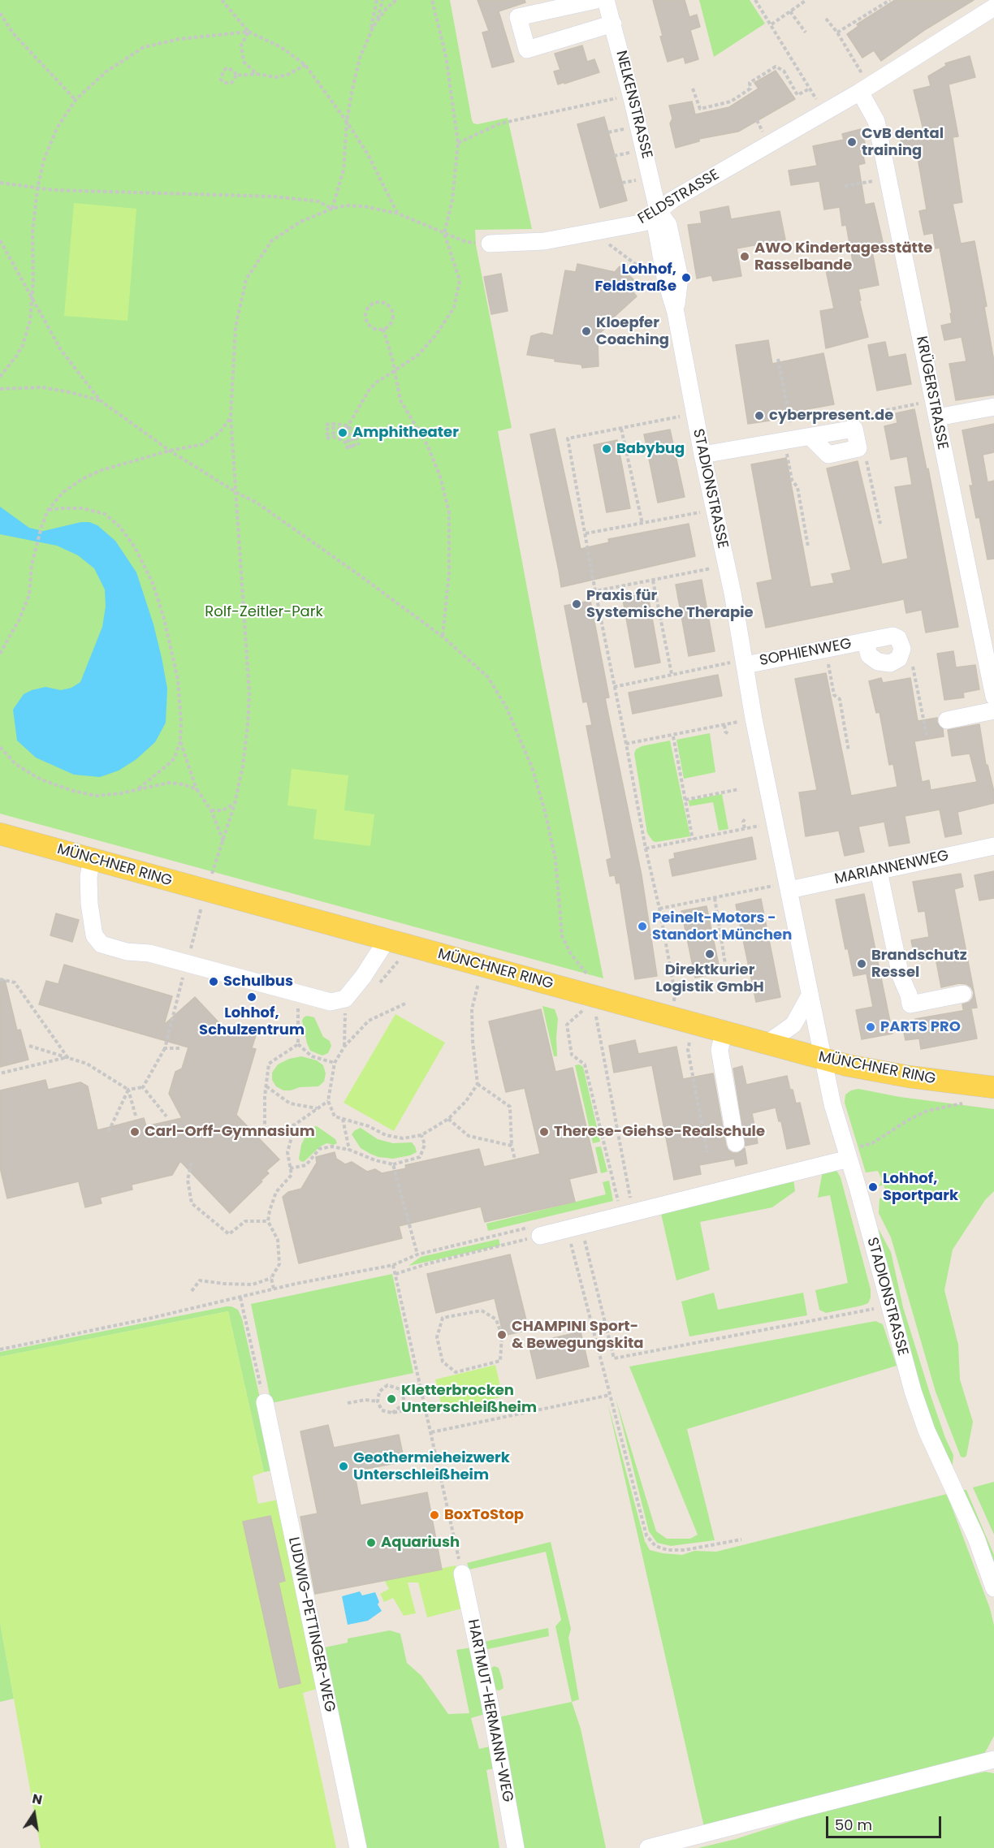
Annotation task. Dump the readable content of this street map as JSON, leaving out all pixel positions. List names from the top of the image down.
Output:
{
  "streets": {
    "main road": ["MÜNCHNER RING"],
    "street": [
      "NELKENSTRASSE",
      "FELDSTRASSE",
      "KRÜGERSTRASSE",
      "STADIONSTRASSE",
      "SOPHIENWEG",
      "MARIANNENWEG",
      "LUDWIG-PETTINGER-WEG",
      "HARTMUT-HERMANN-WEG"
    ]
  },
  "crossings": [
    ["NELKENSTRASSE", "FELDSTRASSE"],
    ["NELKENSTRASSE", "STADIONSTRASSE"],
    ["FELDSTRASSE", "KRÜGERSTRASSE"],
    ["FELDSTRASSE", "STADIONSTRASSE"],
    ["STADIONSTRASSE", "SOPHIENWEG"],
    ["STADIONSTRASSE", "MÜNCHNER RING"],
    ["STADIONSTRASSE", "MARIANNENWEG"]
  ],
  "parks": ["Rolf-Zeitler-Park"],
  "places": [
    "CvB dental training",
    "AWO Kindertagesstätte Rasselbande",
    "Lohhof, Feldstraße",
    "Kloepfer Coaching",
    "cyberpresent.de",
    "Amphitheater",
    "Babybug",
    "Praxis für Systemische Therapie",
    "Peinelt-Motors - Standort München",
    "Direktkurier Logistik GmbH",
    "Brandschutz Ressel",
    "Schulbus",
    "Lohhof, Schulzentrum",
    "PARTS PRO",
    "Carl-Orff-Gymnasium",
    "Therese-Giehse-Realschule",
    "Lohhof, Sportpark",
    "CHAMPINI Sport- & Bewegungskita",
    "Kletterbrocken Unterschleißheim",
    "Geothermieheizwerk Unterschleißheim",
    "BoxToStop",
    "Aquariush"
  ],
  "scale_bar": "50 m",
  "north": "top"
}
